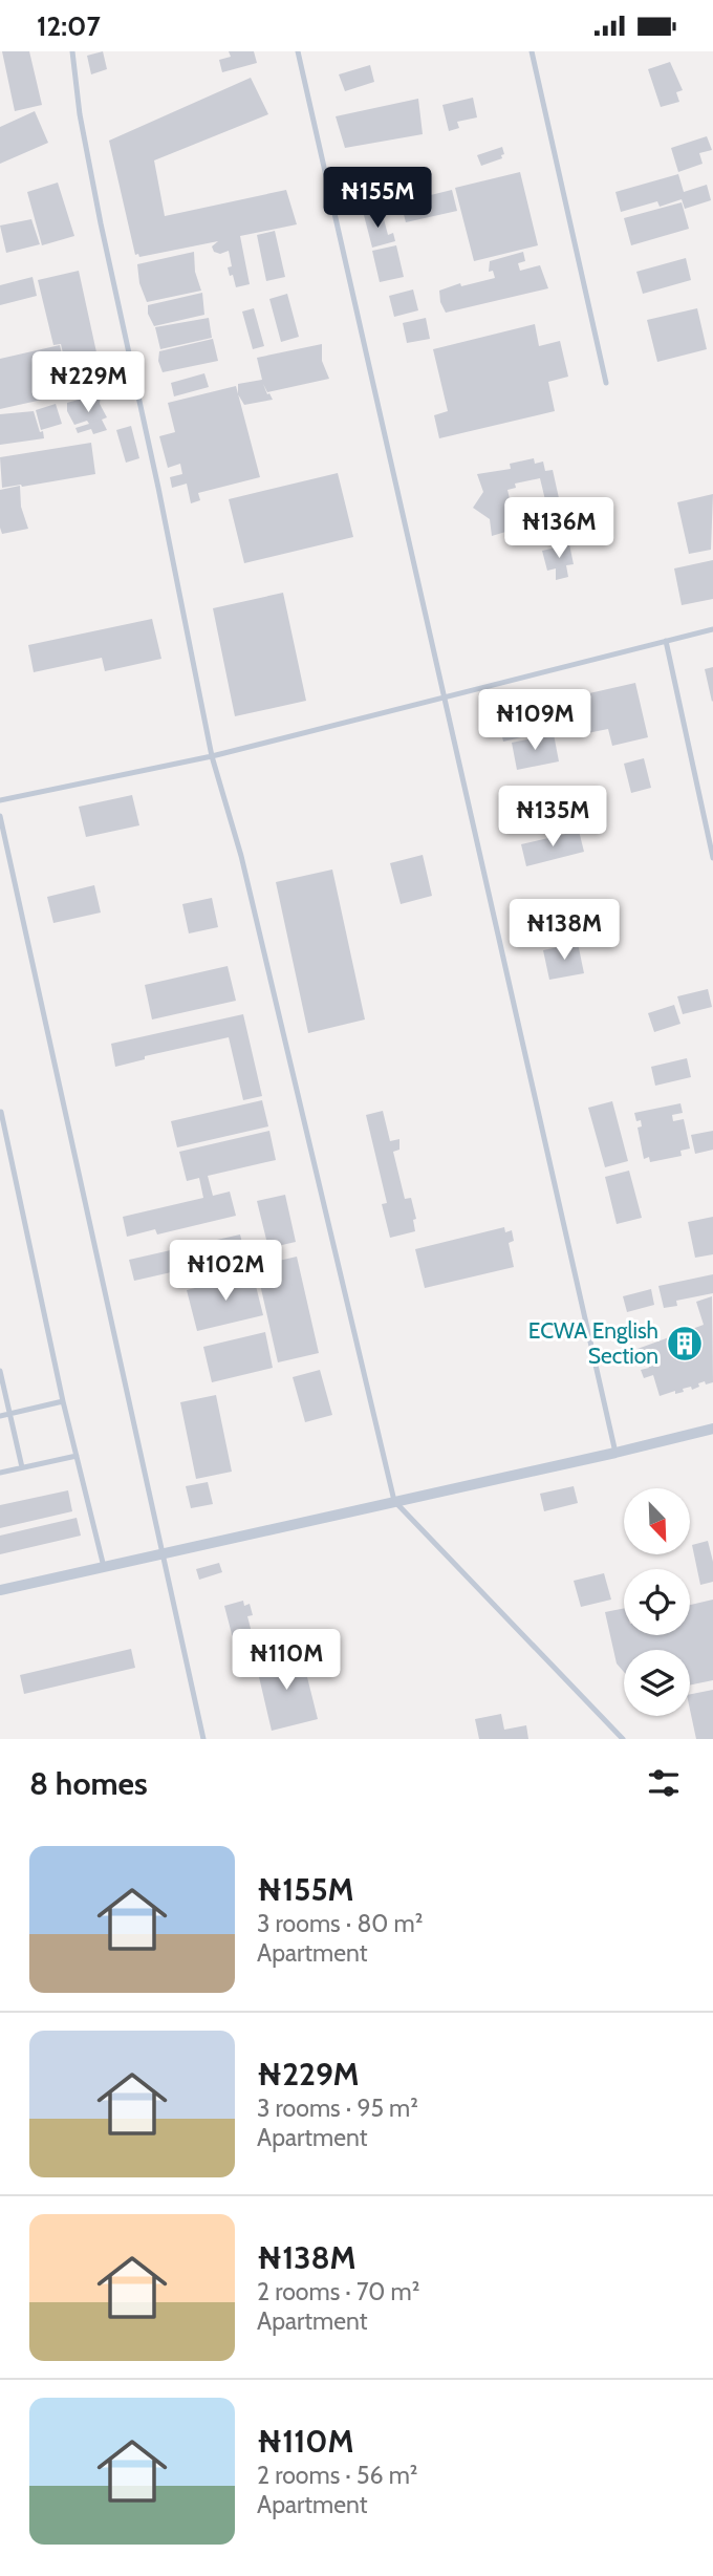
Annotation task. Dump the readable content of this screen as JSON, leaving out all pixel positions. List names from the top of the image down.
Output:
{
  "places": {
    "building": ["ECWA English Section"]
  },
  "north": "bottom right",
  "page": {
    "status": "12:07",
    "price": [
      "₦155M",
      "₦229M",
      "₦136M",
      "₦109M",
      "₦135M",
      "₦138M",
      "₦102M",
      "₦110M"
    ],
    "heading": "8 homes",
    "list": [
      {
        "name": "₦155M",
        "note": "3 rooms · 80 m² · Apartment"
      },
      {
        "name": "₦229M",
        "note": "3 rooms · 95 m² · Apartment"
      },
      {
        "name": "₦138M",
        "note": "2 rooms · 70 m² · Apartment"
      },
      {
        "name": "₦110M",
        "note": "2 rooms · 56 m² · Apartment"
      }
    ]
  }
}
